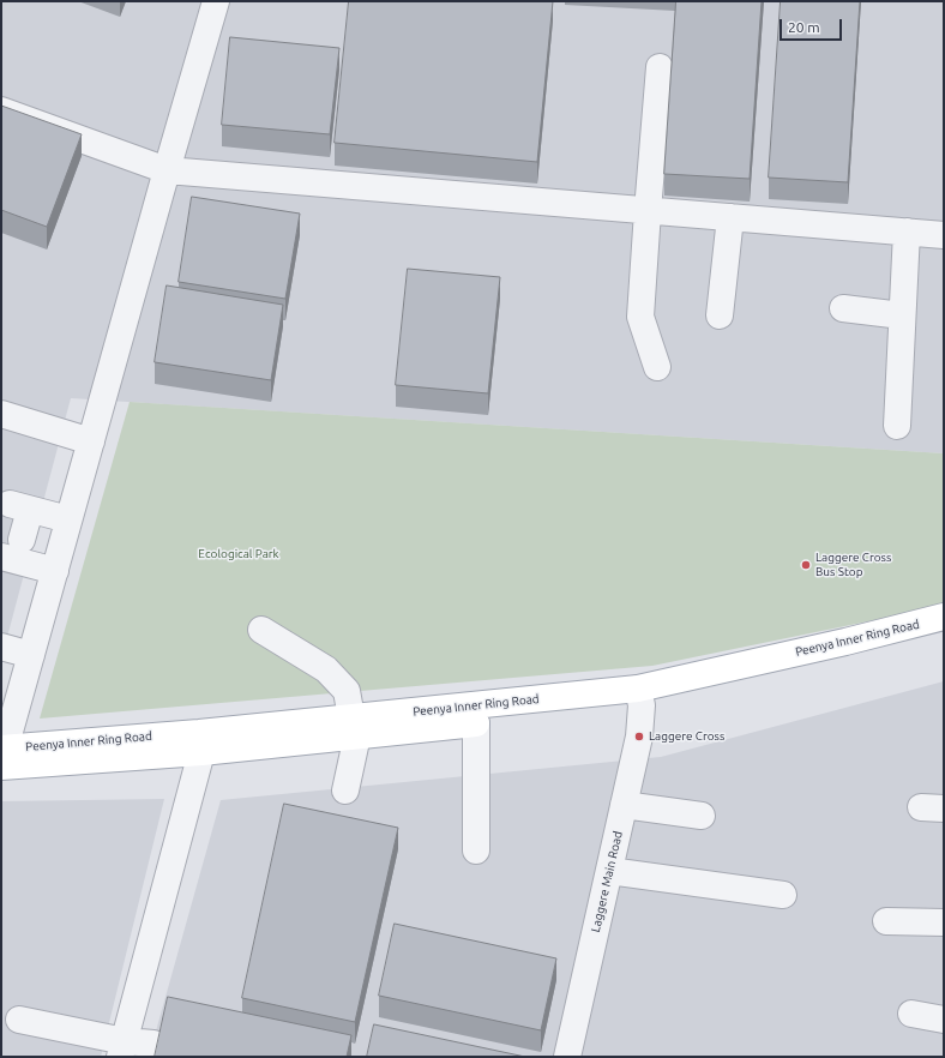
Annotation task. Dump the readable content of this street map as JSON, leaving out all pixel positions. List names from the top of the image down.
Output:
{
  "streets": {
    "main road": ["Peenya Inner Ring Road"],
    "street": ["Laggere Main Road"]
  },
  "crossings": [
    ["Peenya Inner Ring Road", "Laggere Main Road"]
  ],
  "parks": ["Ecological Park"],
  "places": ["Laggere Cross Bus Stop", "Laggere Cross"],
  "scale_bar": "20 m"
}
